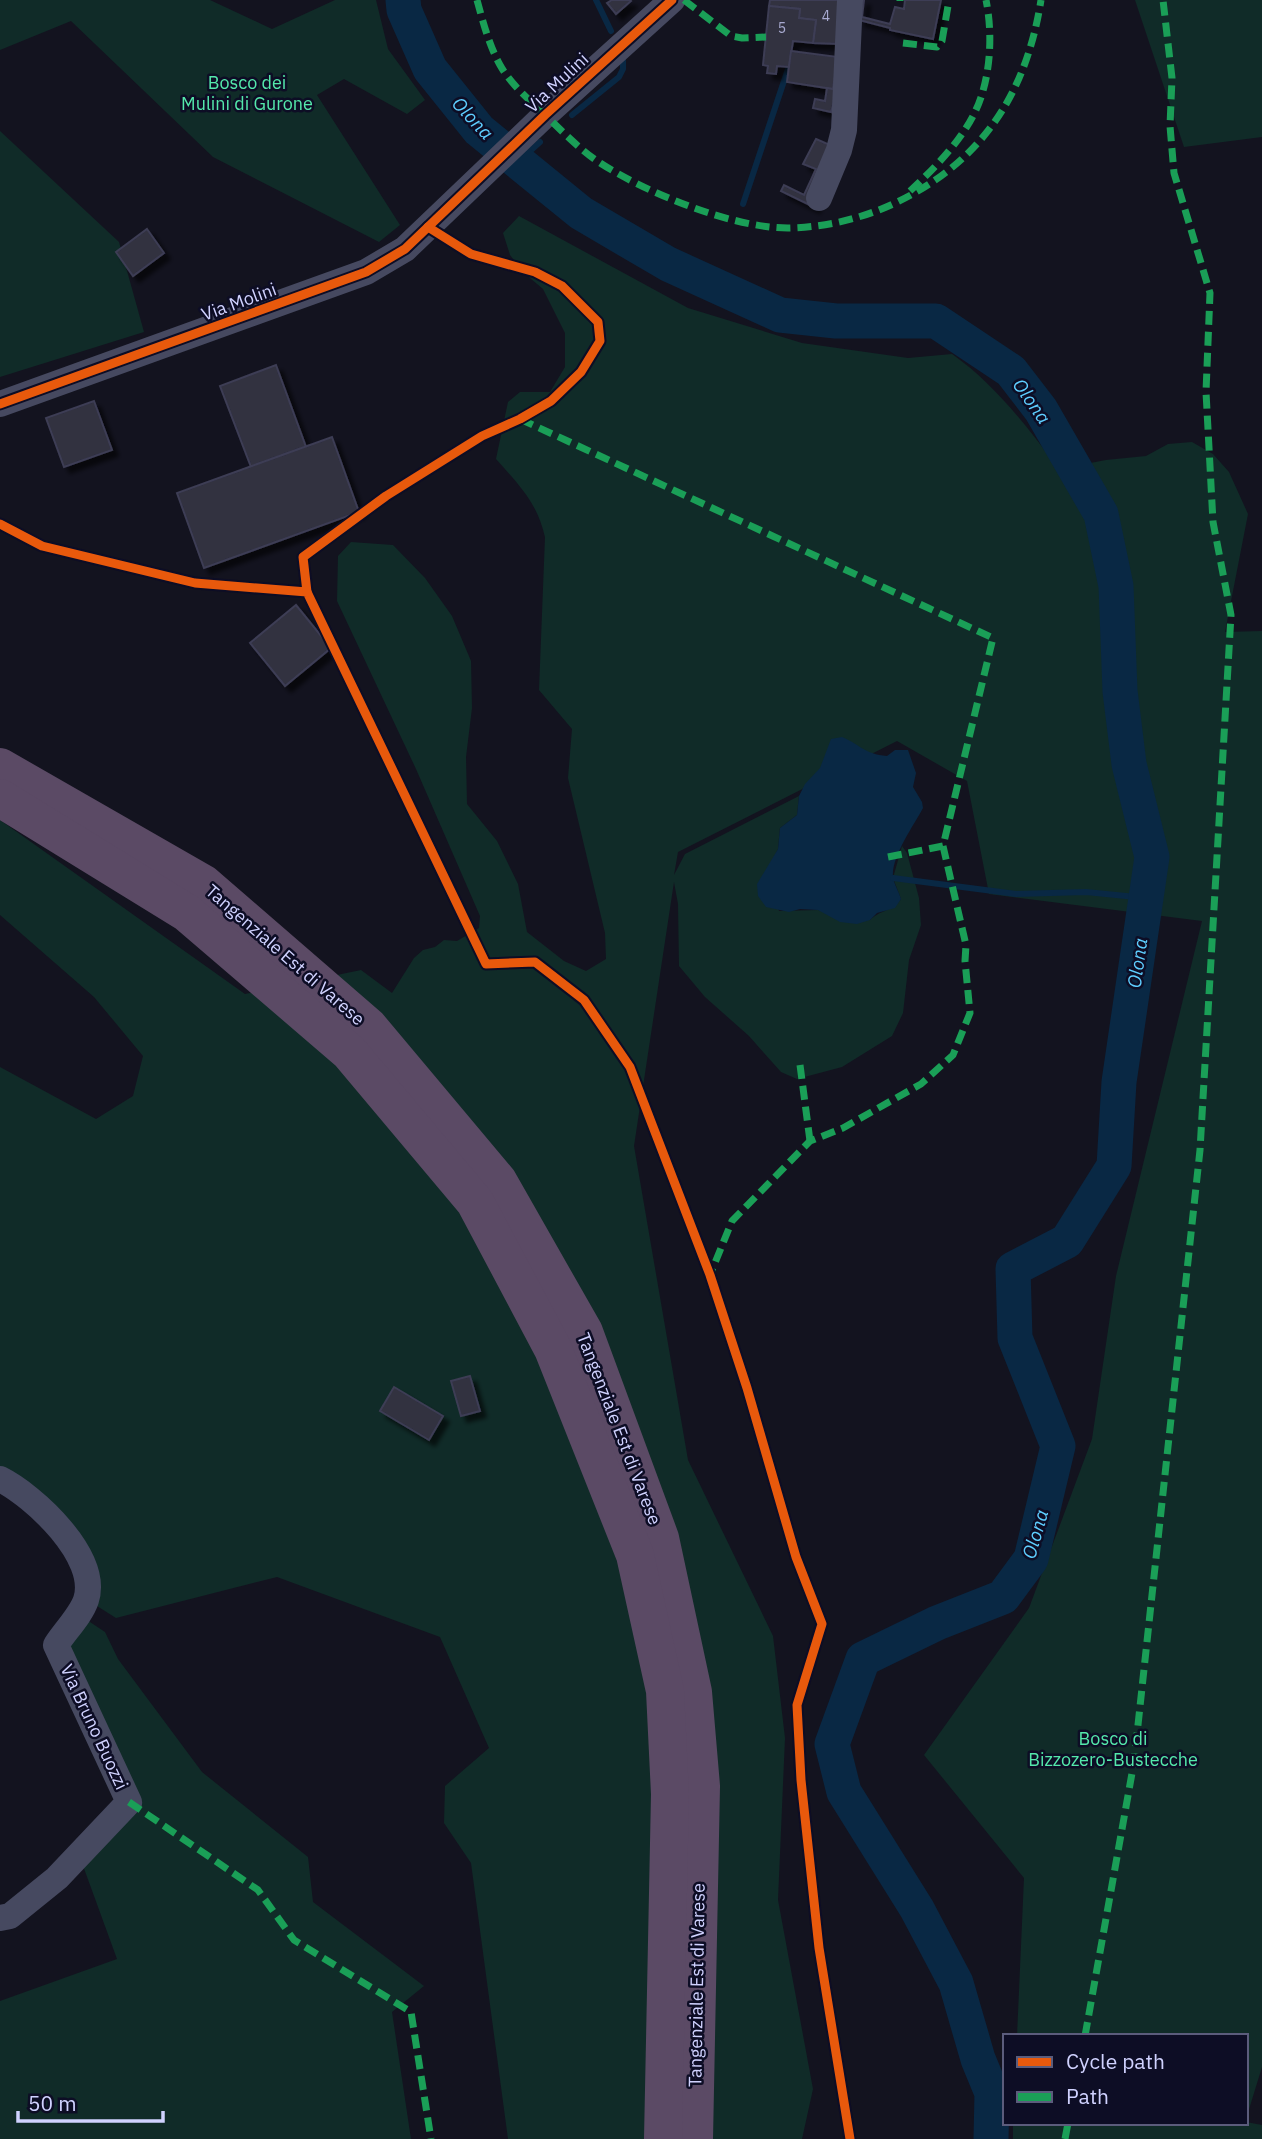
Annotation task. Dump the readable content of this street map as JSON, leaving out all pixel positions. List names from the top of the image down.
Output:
{
  "streets": {
    "highway": ["Tangenziale Est di Varese"],
    "street": ["Via Mulini", "Via Molini", "Via Bruno Buozzi"]
  },
  "crossings": [
    ["Via Mulini", "Via Molini"]
  ],
  "water": ["Olona"],
  "parks": ["Bosco dei Mulini di Gurone", "Bosco di Bizzozero-Bustecche"],
  "house_numbers": ["4", "5"],
  "legend": ["Cycle path", "Path"],
  "scale_bar": "50 m"
}
